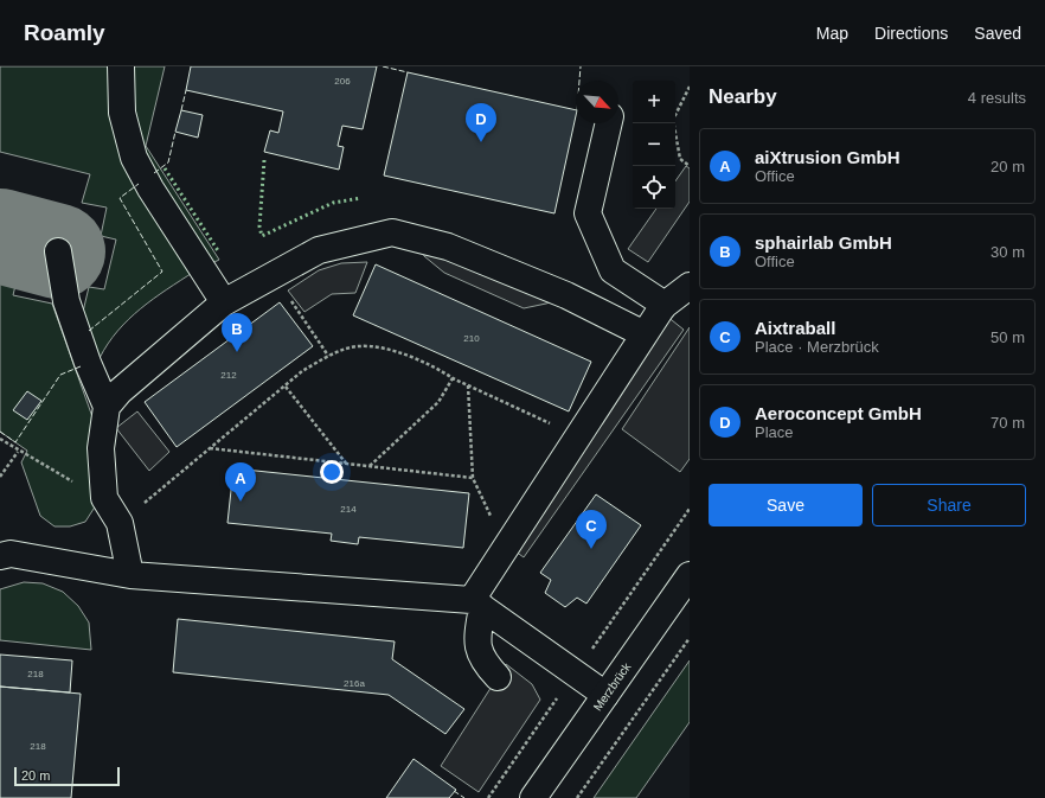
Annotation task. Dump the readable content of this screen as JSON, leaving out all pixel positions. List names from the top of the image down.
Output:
{
  "streets": {
    "main road": ["Merzbrück"]
  },
  "house_numbers": [
    "206",
    "210",
    "212",
    "214",
    "218",
    "216a",
    "218"
  ],
  "scale_bar": "20 m",
  "north": "bottom right",
  "page": {
    "header": "Roamly",
    "nav": ["Map", "Directions", "Saved"],
    "heading": ["Nearby", "4 results"],
    "map_buttons": ["+", "−"],
    "pins": [
      "D",
      "B",
      "A",
      "C"
    ],
    "list": [
      {
        "mark": "A",
        "name": "aiXtrusion GmbH",
        "note": "Office",
        "value": "20 m"
      },
      {
        "mark": "B",
        "name": "sphairlab GmbH",
        "note": "Office",
        "value": "30 m"
      },
      {
        "mark": "C",
        "name": "Aixtraball",
        "note": "Place · Merzbrück",
        "value": "50 m"
      },
      {
        "mark": "D",
        "name": "Aeroconcept GmbH",
        "note": "Place",
        "value": "70 m"
      }
    ],
    "buttons": ["Save", "Share"],
    "scale": "20 m"
  }
}
